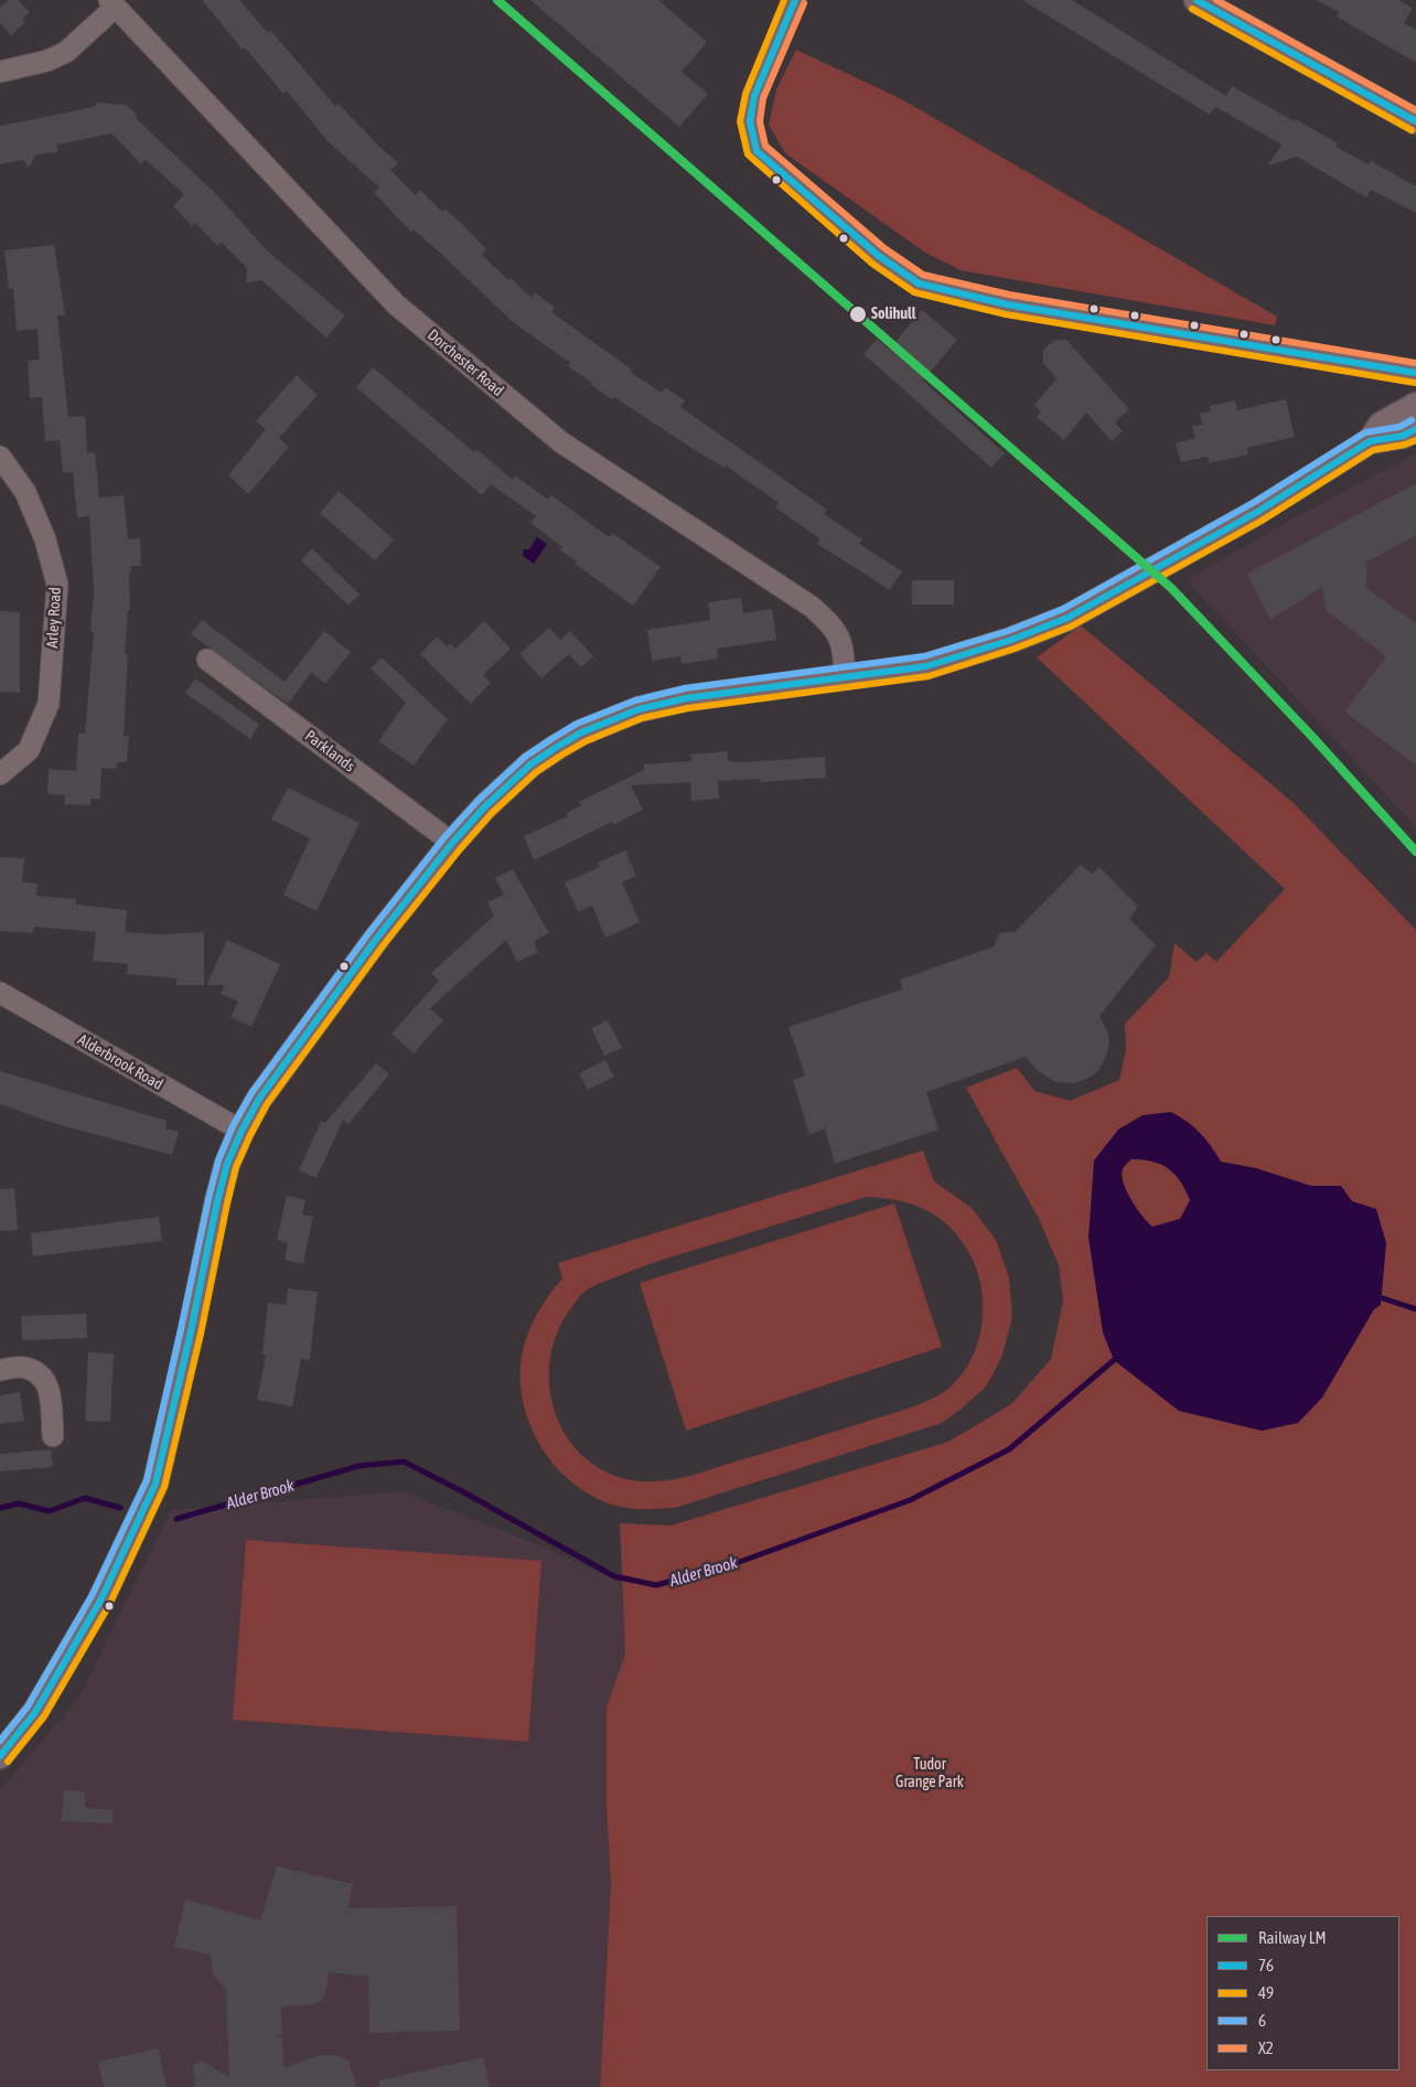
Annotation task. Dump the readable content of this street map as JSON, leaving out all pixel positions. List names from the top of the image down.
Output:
{
  "streets": {
    "street": [
      "Dorchester Road",
      "Arley Road",
      "Parklands",
      "Alderbrook Road"
    ]
  },
  "water": ["Alder Brook"],
  "parks": ["Tudor Grange Park"],
  "places": ["Solihull"],
  "lines": [
    "rail line LM",
    "transit line 76",
    "transit line 49",
    "transit line X2",
    "transit line 6"
  ],
  "legend": [
    "Railway LM",
    "76",
    "49",
    "6",
    "X2"
  ]
}
